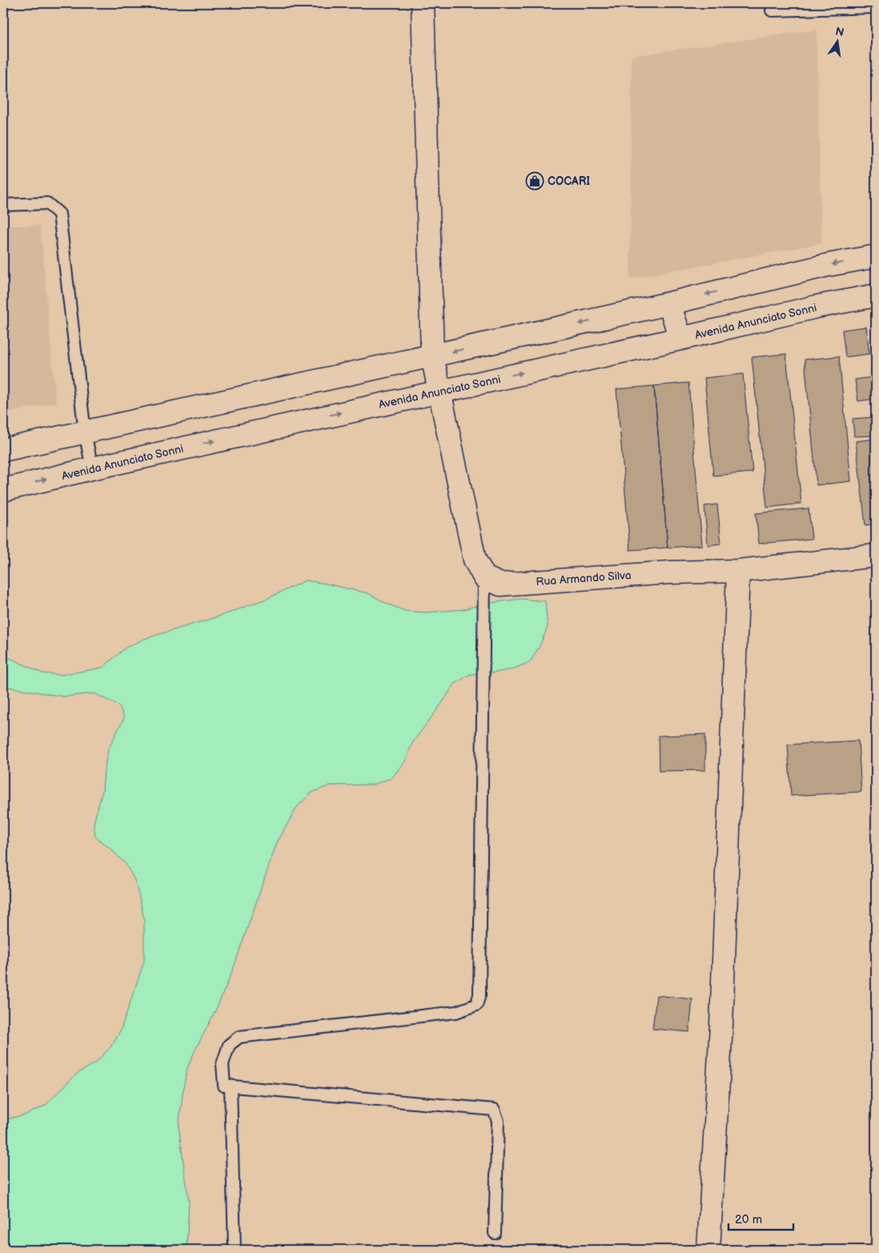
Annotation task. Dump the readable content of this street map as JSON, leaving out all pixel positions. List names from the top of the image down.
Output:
{
  "streets": {
    "street": ["Avenida Anunciato Sonni", "Rua Armando Silva"]
  },
  "places": {
    "shop": ["COCARI"]
  },
  "scale_bar": "20 m",
  "north": "top"
}
